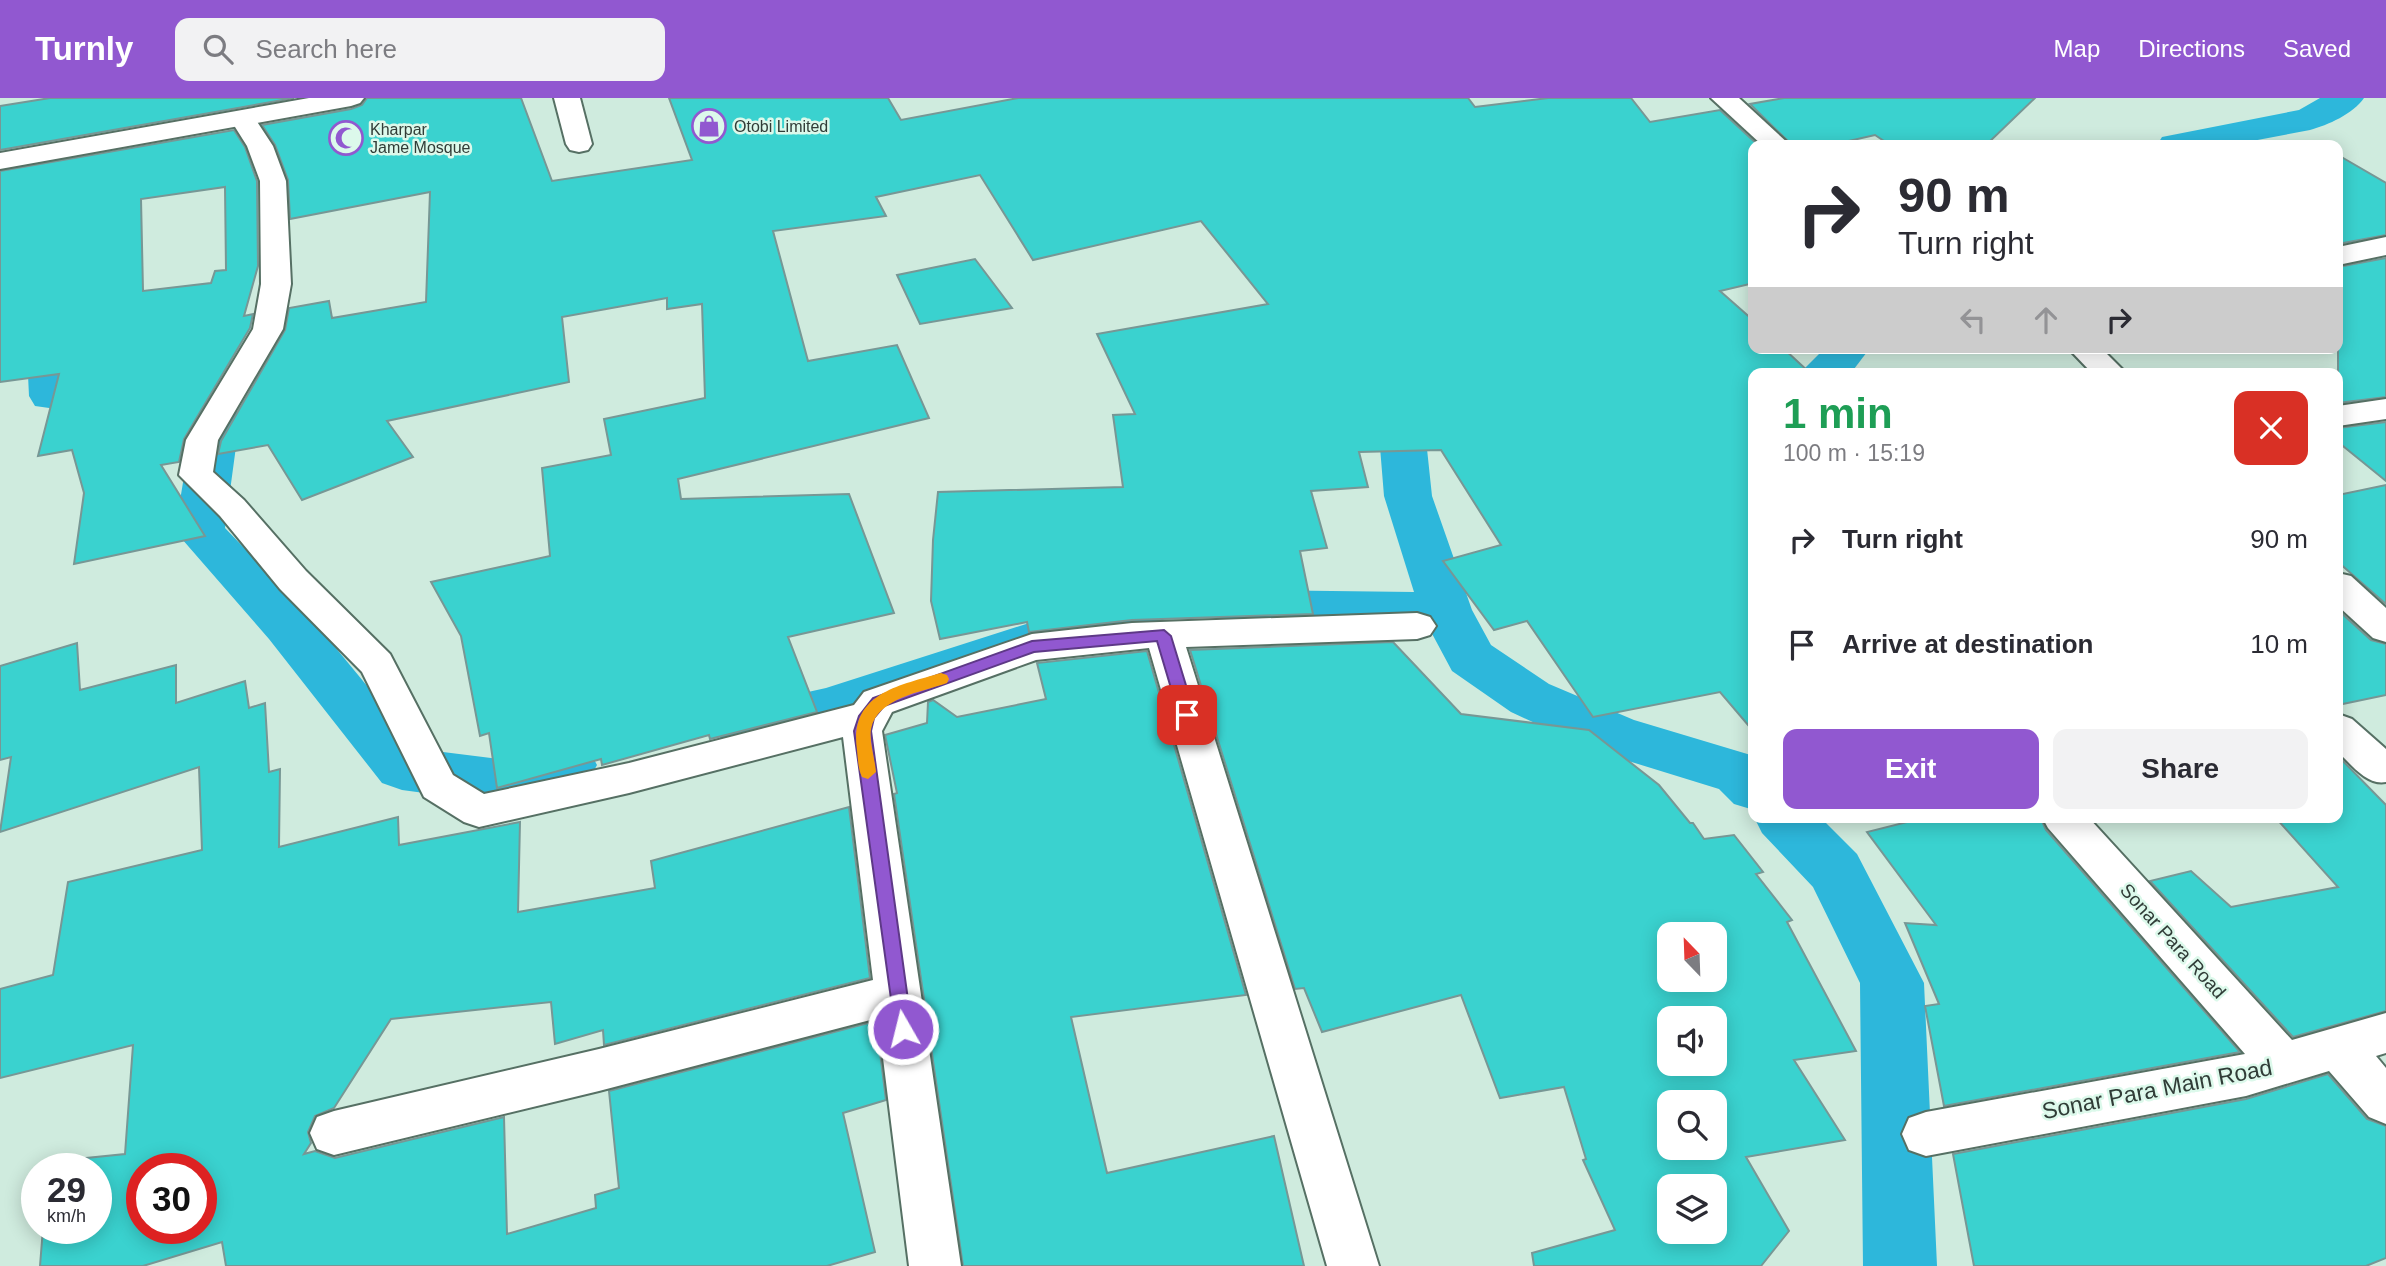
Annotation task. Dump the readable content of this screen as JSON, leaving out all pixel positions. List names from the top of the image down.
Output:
{
  "streets": {
    "main road": ["Sonar Para Road", "Sonar Para Main Road"]
  },
  "crossings": [
    ["Sonar Para Road", "Sonar Para Main Road"]
  ],
  "places": {
    "shop": ["Otobi Limited"],
    "mosque": ["Kharpar Jame Mosque"]
  },
  "north": "top left",
  "page": {
    "header": "Turnly",
    "search": "Search here",
    "nav": ["Map", "Directions", "Saved"],
    "turn": ["90 m", "Turn right"],
    "heading": ["1 min", "100 m · 15:19"],
    "list": [
      {
        "name": "Turn right",
        "value": "90 m"
      },
      {
        "name": "Arrive at destination",
        "value": "10 m"
      }
    ],
    "buttons": ["Exit", "Share"],
    "speed": "29 km/h",
    "limit": "30"
  }
}
